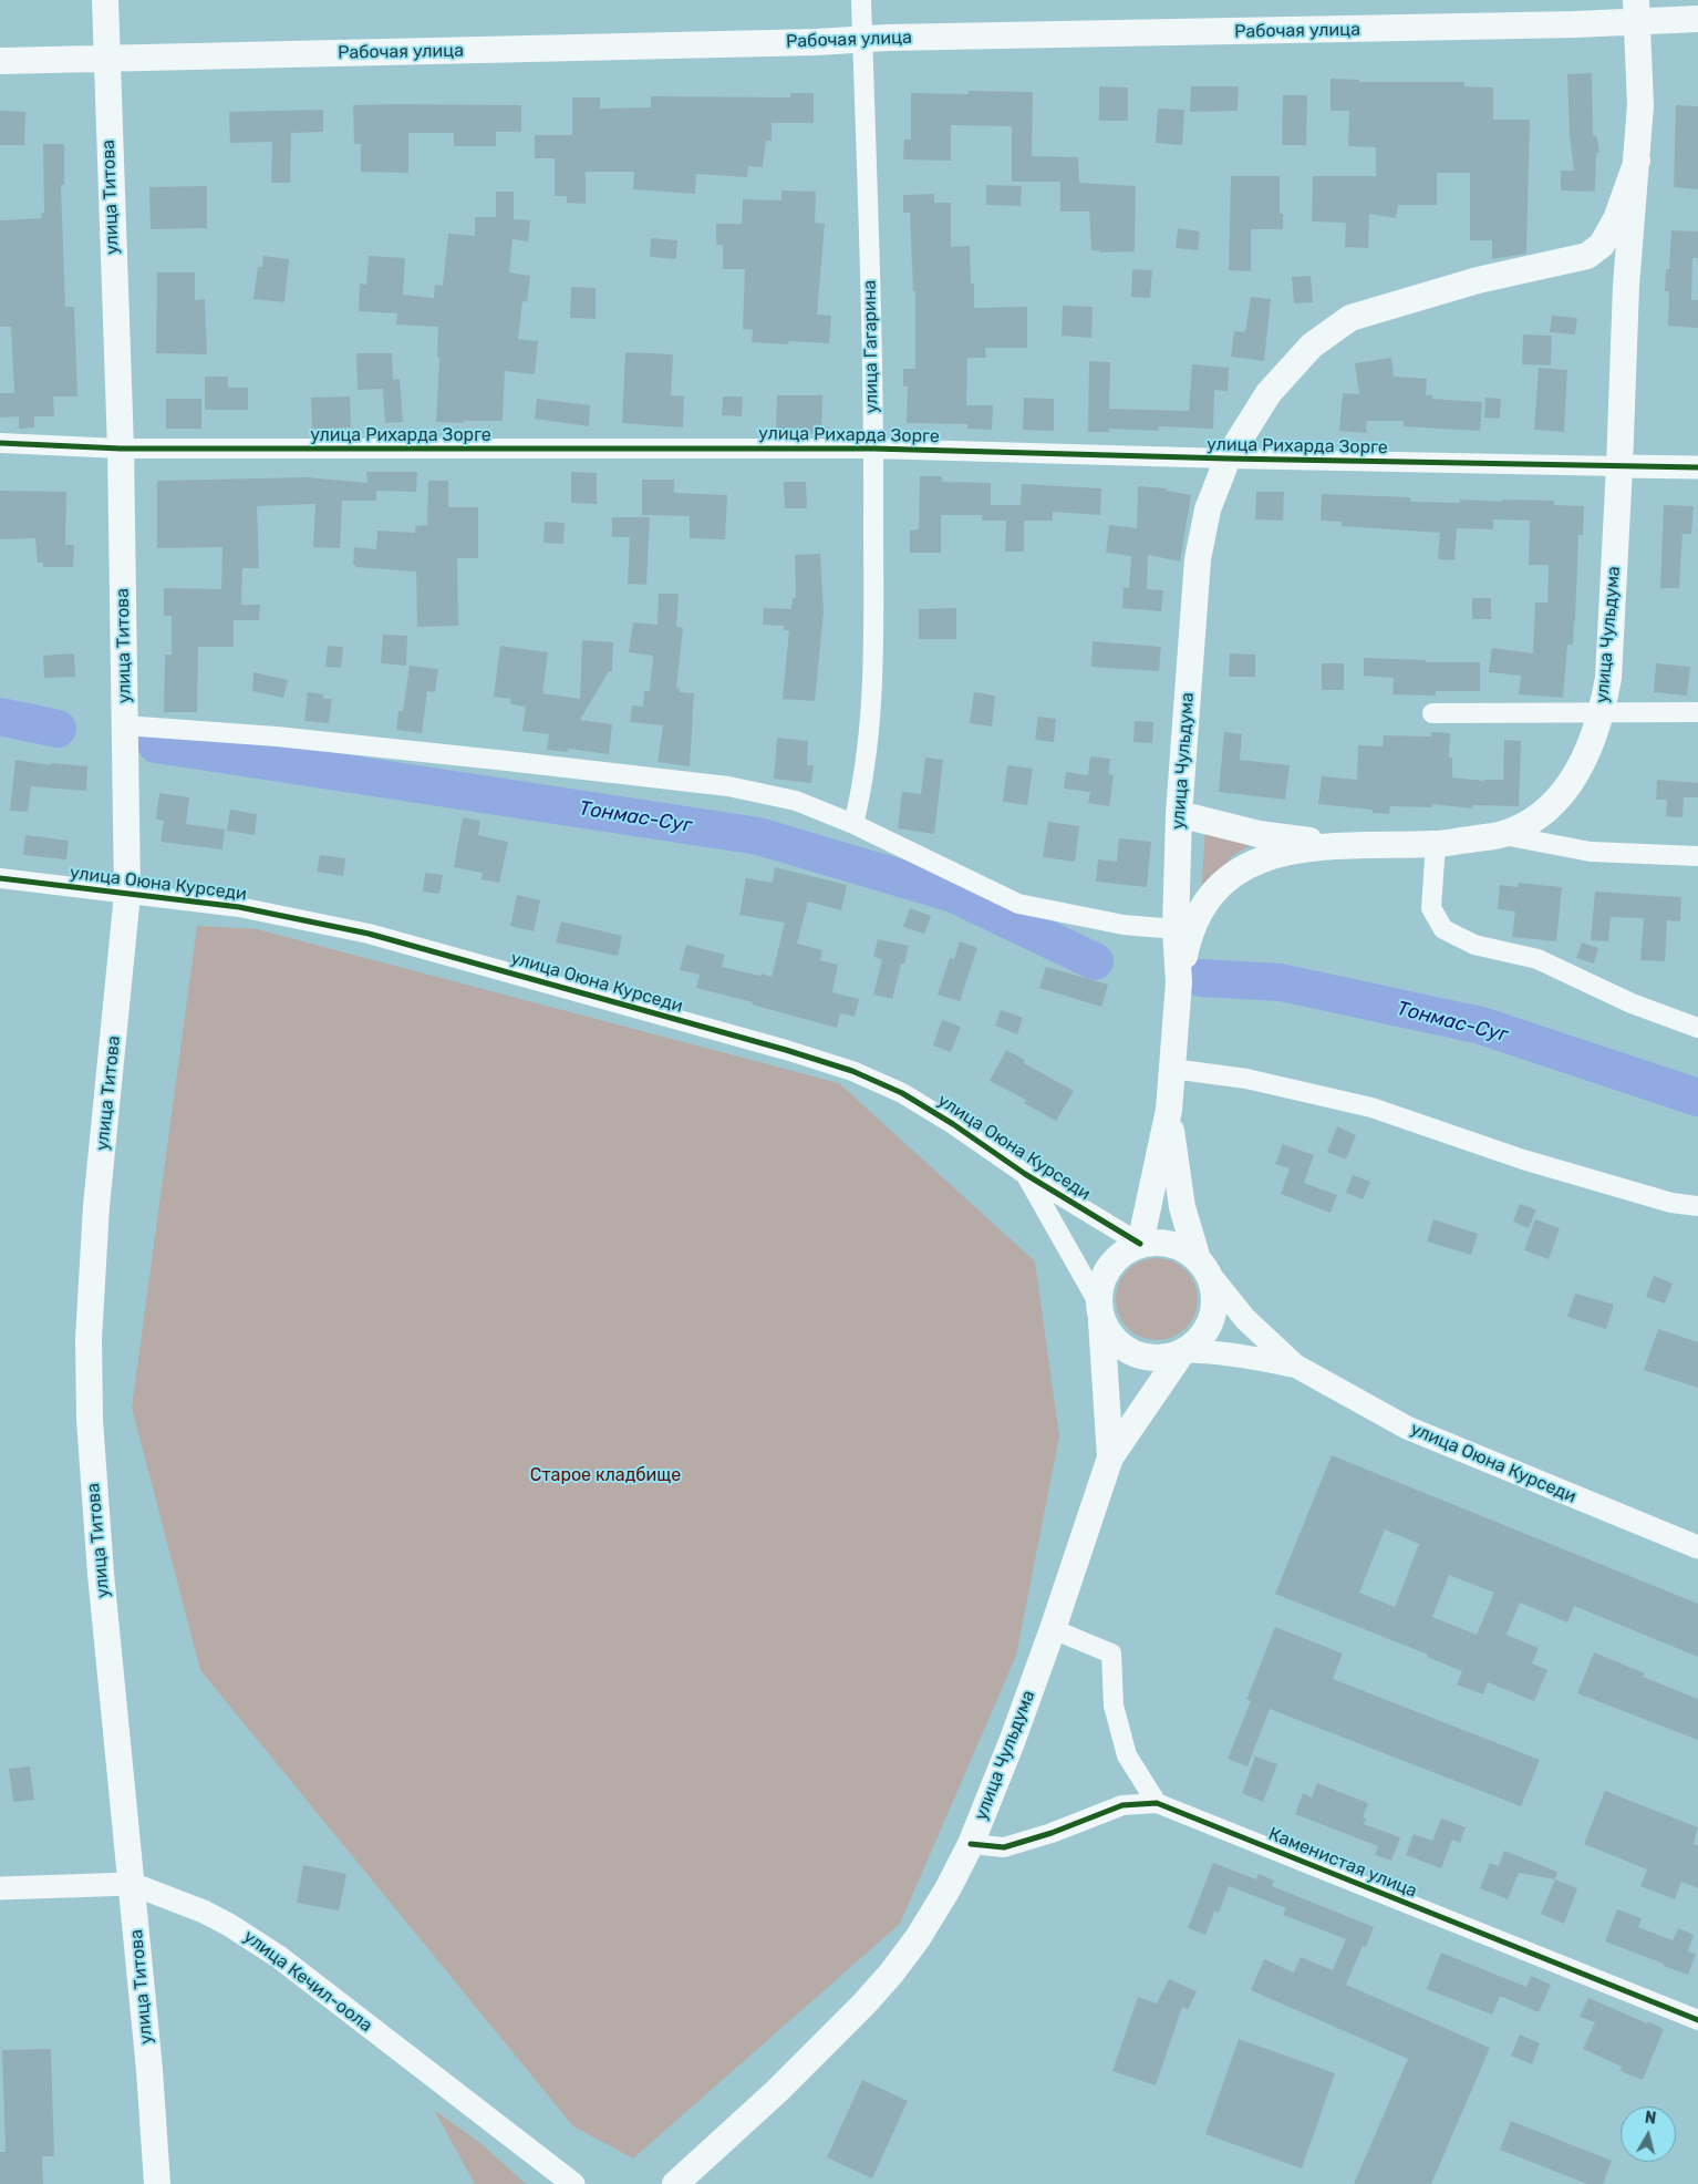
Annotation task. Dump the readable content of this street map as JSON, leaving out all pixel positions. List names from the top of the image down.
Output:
{
  "streets": {
    "main road": ["Рабочая улица", "улица Титова", "улица Чульдума"],
    "street": [
      "улица Гагарина",
      "улица Рихарда Зорге",
      "улица Оюна Курседи",
      "Каменистая улица",
      "улица Кечил-оола"
    ]
  },
  "crossings": [
    ["Рабочая улица", "улица Титова"],
    ["Рабочая улица", "улица Гагарина"],
    ["Рабочая улица", "улица Чульдума"],
    ["улица Титова", "улица Рихарда Зорге"],
    ["улица Титова", "улица Оюна Курседи"],
    ["улица Титова", "улица Кечил-оола"],
    ["улица Гагарина", "улица Рихарда Зорге"],
    ["улица Рихарда Зорге", "улица Чульдума"],
    ["улица Чульдума", "улица Оюна Курседи"],
    ["улица Чульдума", "Каменистая улица"]
  ],
  "water": ["Тонмас-Суг"],
  "parks": ["Старое кладбище"],
  "north": "top"
}
